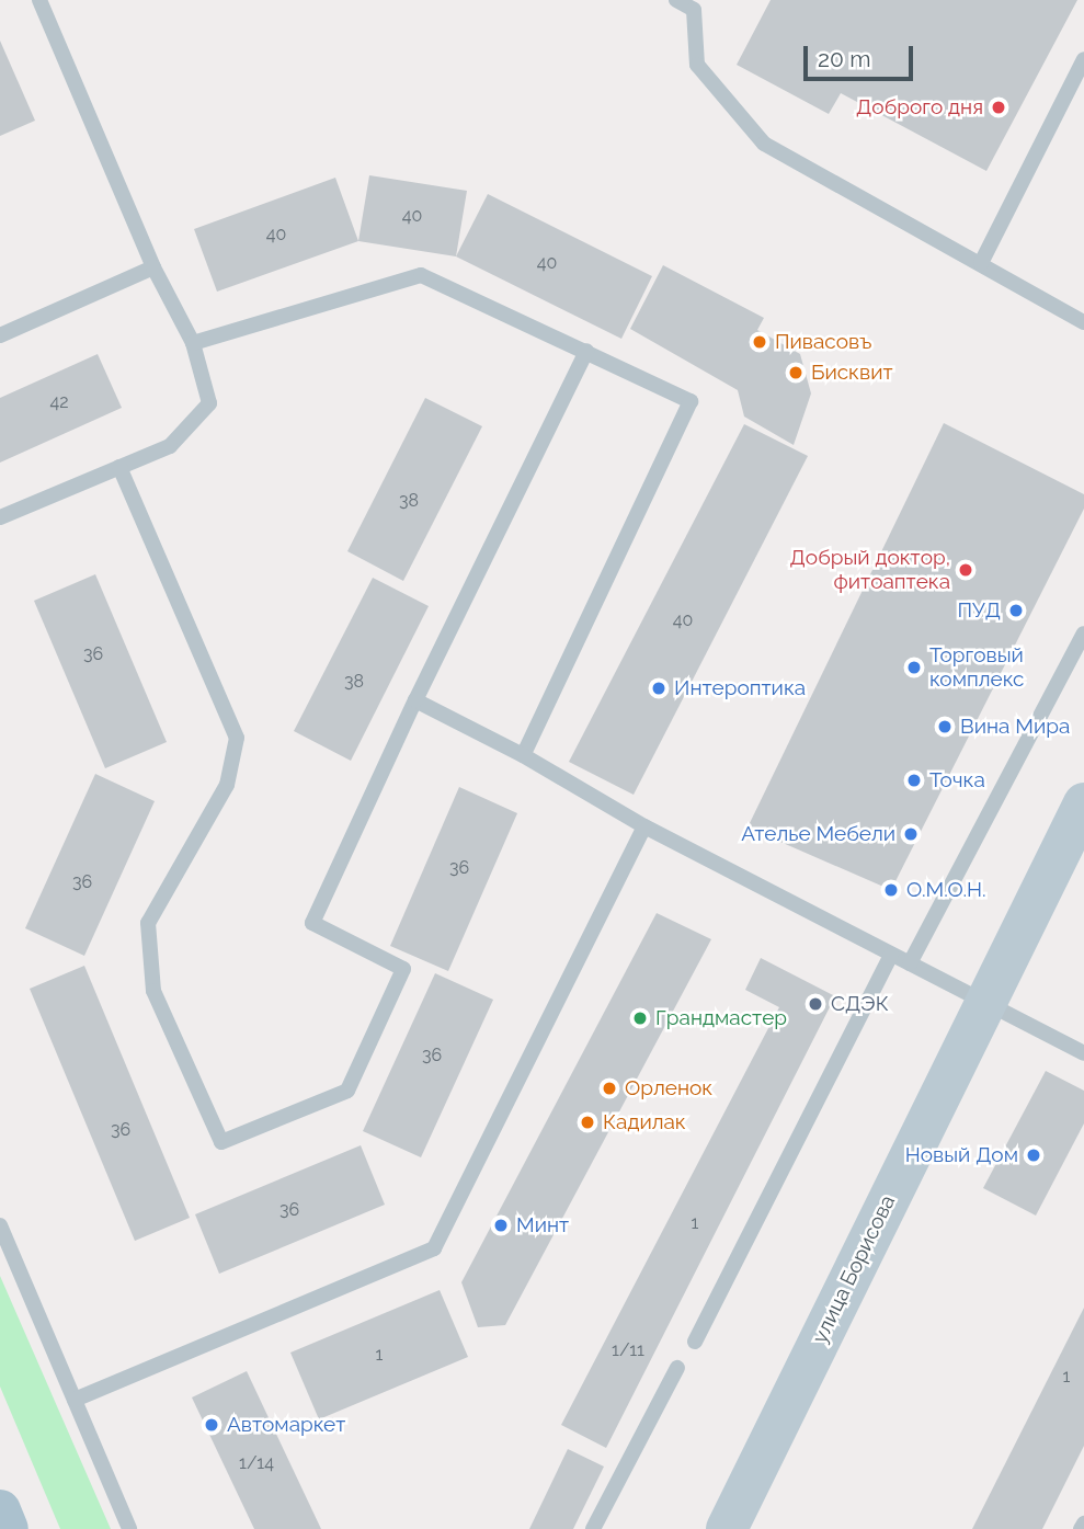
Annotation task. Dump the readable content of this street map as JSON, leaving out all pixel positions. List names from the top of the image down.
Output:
{
  "streets": {
    "main road": ["улица Борисова"]
  },
  "places": [
    "Доброго дня",
    "Пивасовъ",
    "Бисквит",
    "Добрый доктор, фитоаптека",
    "ПУД",
    "Торговый комплекс",
    "Интероптика",
    "Вина Мира",
    "Точка",
    "Ателье Мебели",
    "О.М.О.Н.",
    "СДЭК",
    "Грандмастер",
    "Орленок",
    "Кадилак",
    "Новый Дом",
    "Минт",
    "Автомаркет"
  ],
  "house_numbers": [
    "40",
    "40",
    "40",
    "42",
    "38",
    "40",
    "36",
    "38",
    "36",
    "36",
    "36",
    "36",
    "36",
    "1",
    "1/11",
    "1",
    "1",
    "1/14"
  ],
  "scale_bar": "20 m"
}
